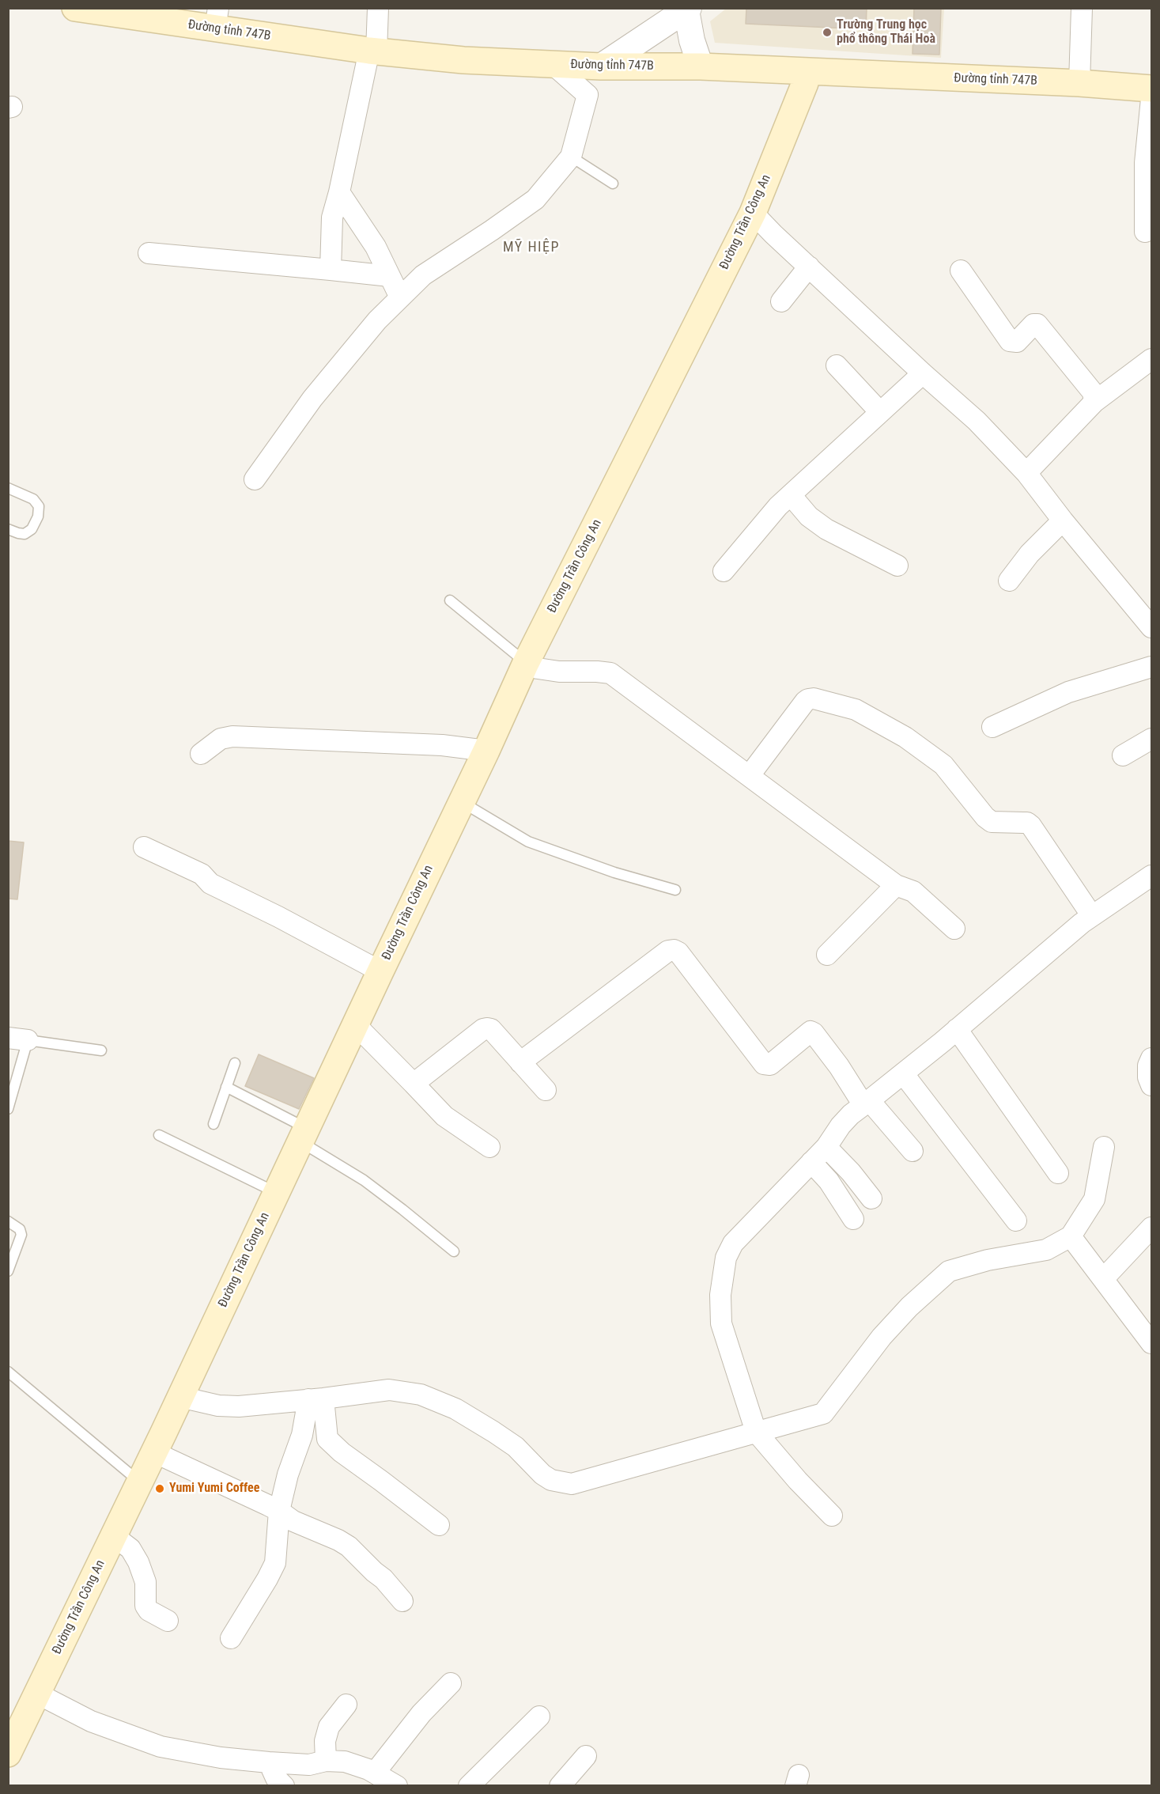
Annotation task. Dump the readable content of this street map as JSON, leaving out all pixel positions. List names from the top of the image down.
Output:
{
  "streets": {
    "main road": ["Đường tỉnh 747B", "Đường Trần Công An"]
  },
  "crossings": [
    ["Đường tỉnh 747B", "Đường Trần Công An"]
  ],
  "districts": ["MỸ HIỆP"],
  "places": ["Trường Trung học phổ thông Thái Hoà", "Yumi Yumi Coffee"]
}
